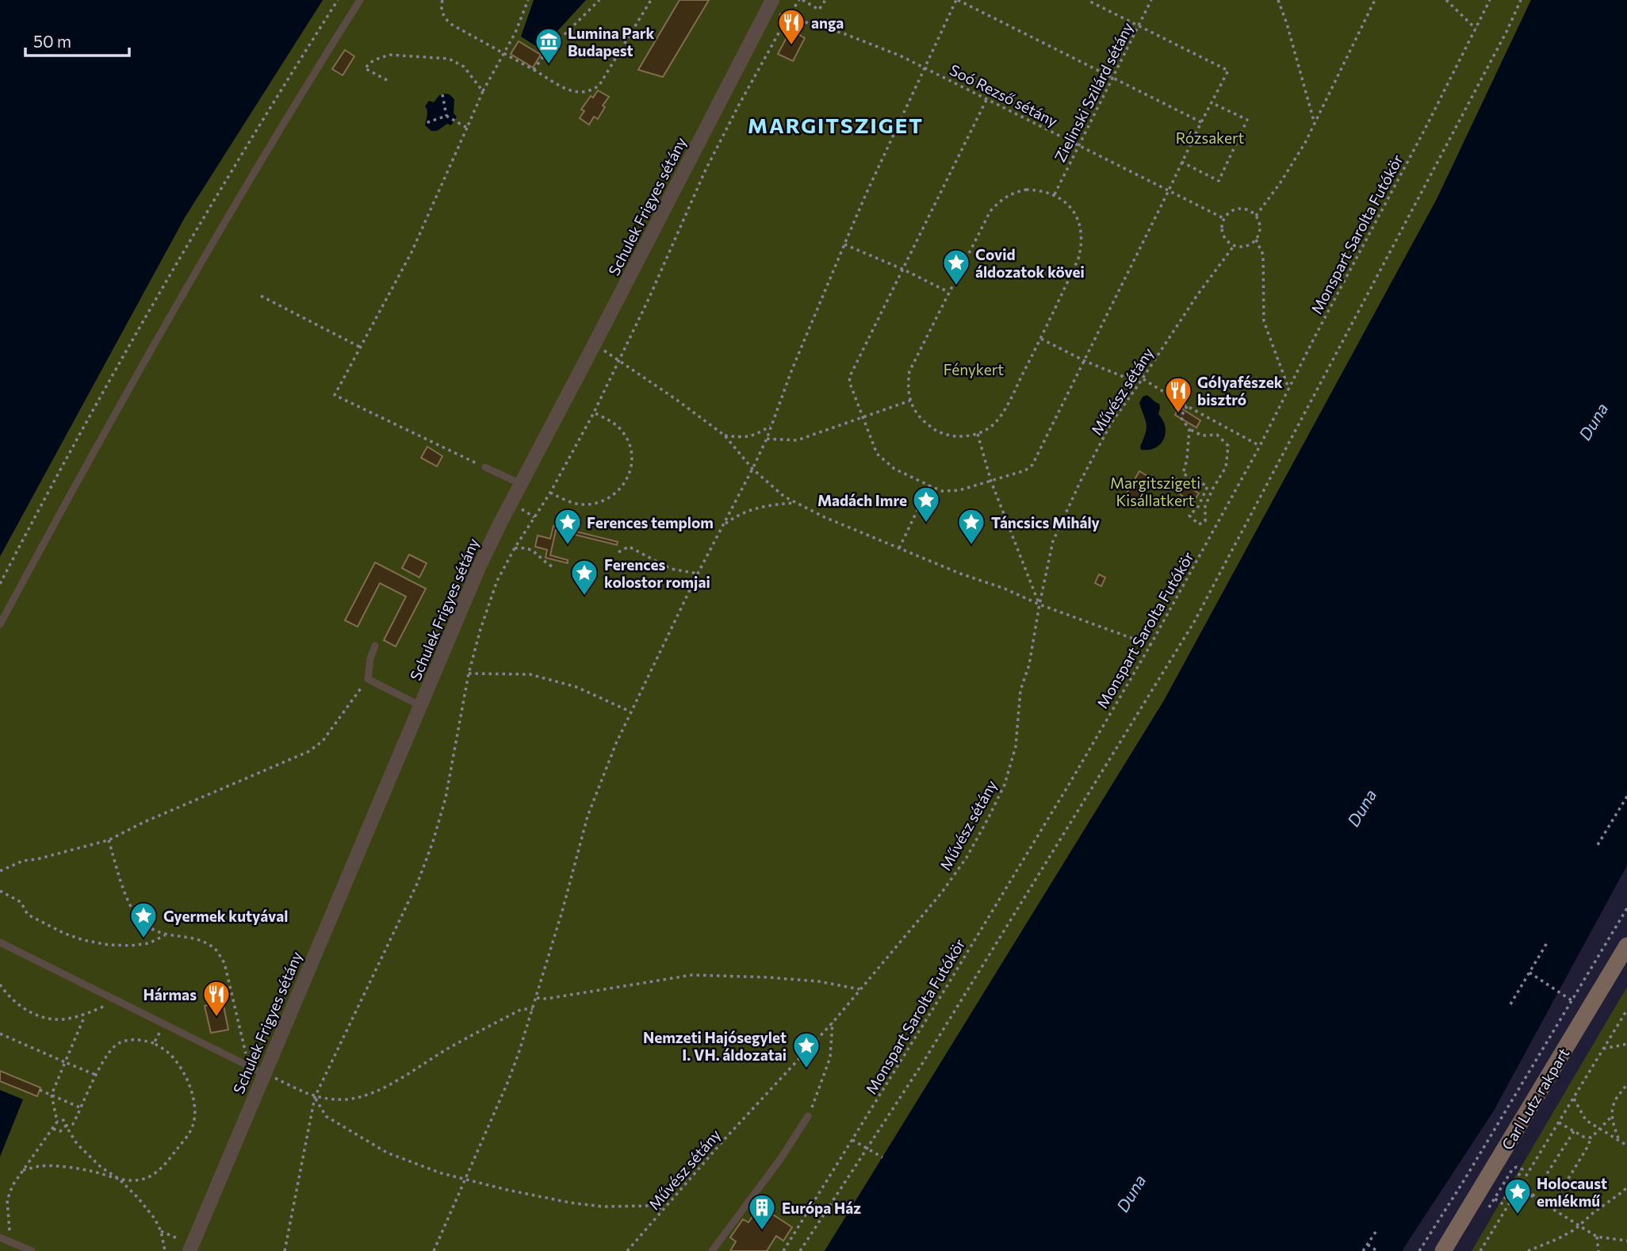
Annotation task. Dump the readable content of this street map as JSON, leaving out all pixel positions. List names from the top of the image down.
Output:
{
  "streets": {
    "main road": ["Carl Lutz rakpart"],
    "street": ["Schulek Frigyes sétány"],
    "path": [
      "Zielinski Szilárd sétány",
      "Soó Rezső sétány",
      "Monspart Sarolta Futókör",
      "Művész sétány"
    ]
  },
  "crossings": [
    ["Zielinski Szilárd sétány", "Soó Rezső sétány"],
    ["Soó Rezső sétány", "Schulek Frigyes sétány"],
    ["Soó Rezső sétány", "Művész sétány"]
  ],
  "districts": ["MARGITSZIGET"],
  "water": ["Duna"],
  "parks": ["Rózsakert", "Fénykert", "Margitszigeti Kisállatkert"],
  "places": {
    "restaurant": ["anga", "Gólyafészek bisztró", "Hármas"],
    "museum": ["Lumina Park Budapest"],
    "place": [
      "Covid áldozatok kövei",
      "Madách Imre",
      "Ferences templom",
      "Táncsics Mihály",
      "Ferences kolostor romjai",
      "Gyermek kutyával",
      "Nemzeti Hajósegylet I. VH. áldozatai",
      "Holocaust emlékmű"
    ],
    "building": ["Európa Ház"]
  },
  "scale_bar": "50 m"
}
